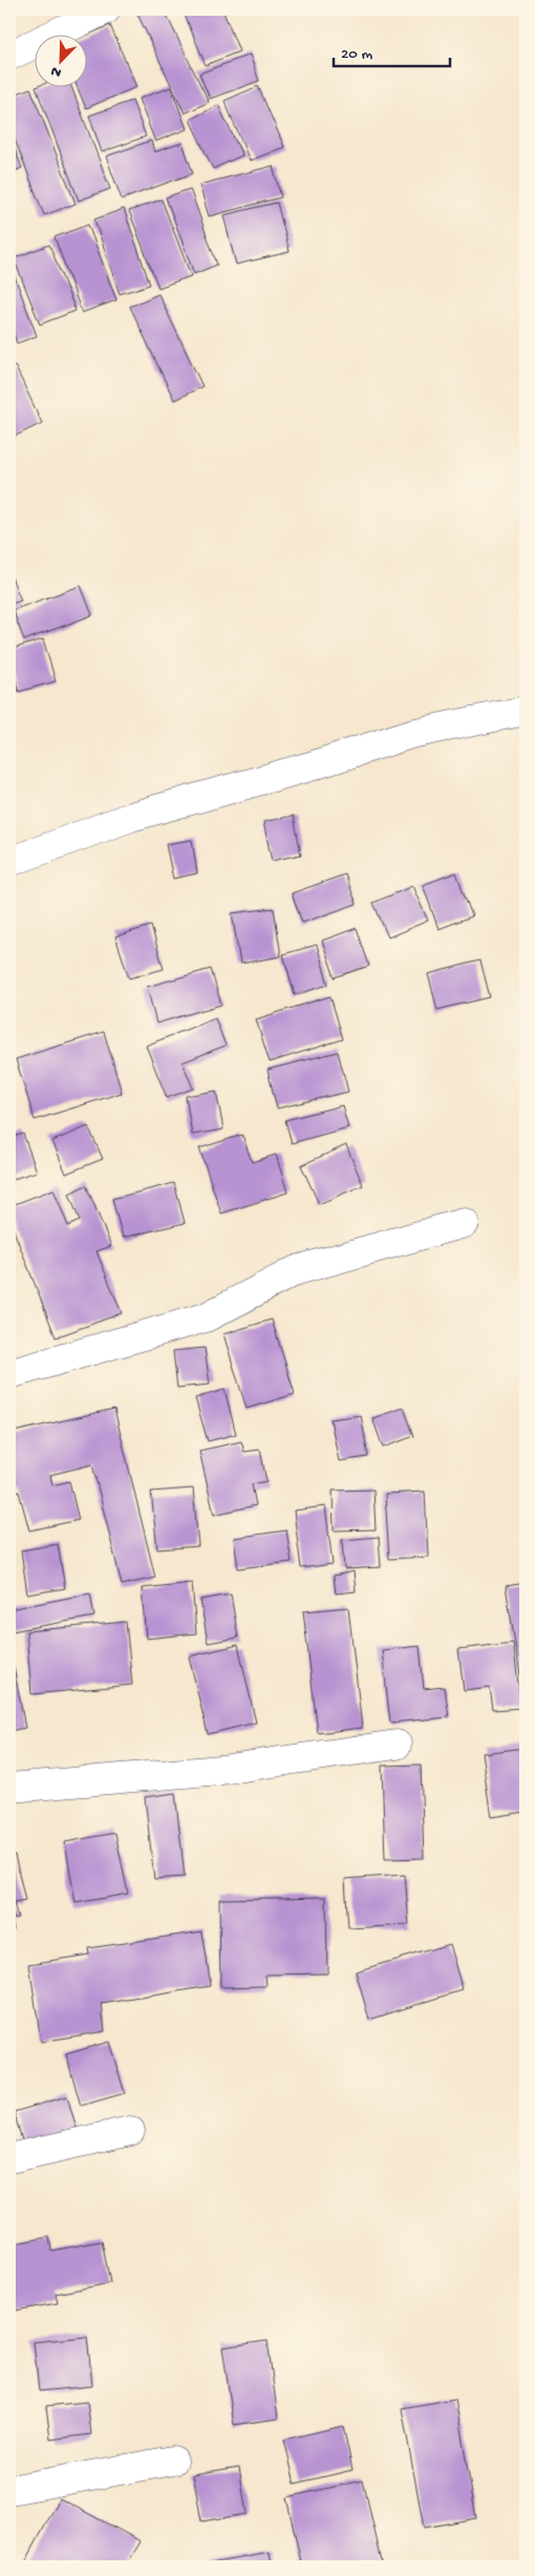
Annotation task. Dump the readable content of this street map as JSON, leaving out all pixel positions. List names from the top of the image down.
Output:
{
  "scale_bar": "20 m",
  "north": "bottom left"
}
